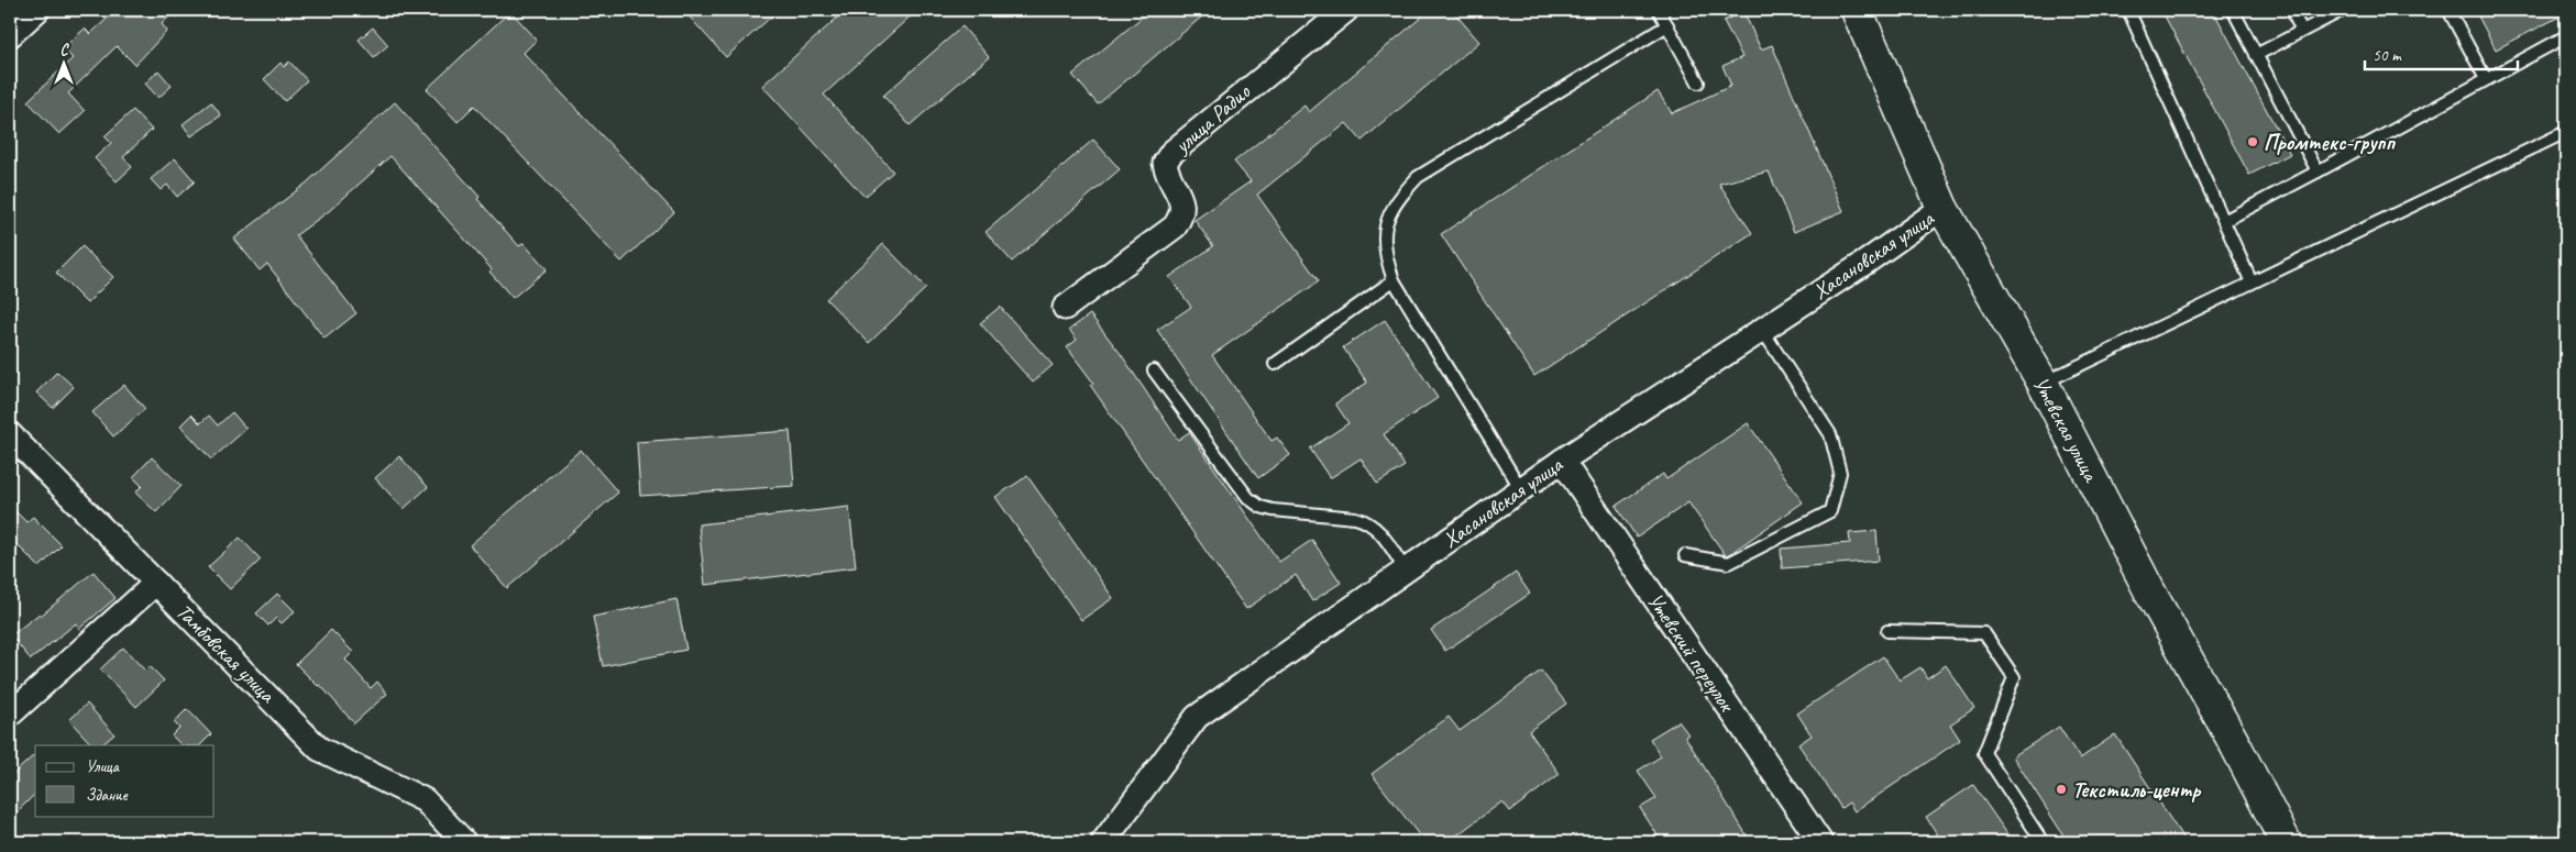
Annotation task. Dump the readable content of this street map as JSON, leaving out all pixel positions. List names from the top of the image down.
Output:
{
  "streets": {
    "main road": ["Утевская улица"],
    "street": [
      "улица Радио",
      "Хасановская улица",
      "Утевский переулок",
      "Тамбовская улица"
    ]
  },
  "crossings": [
    ["Хасановская улица", "Утевская улица"],
    ["Хасановская улица", "Утевский переулок"]
  ],
  "places": ["Промтекс-групп", "Текстиль-центр"],
  "legend": ["Улица", "Здание"],
  "scale_bar": "50 m",
  "north": "top"
}
